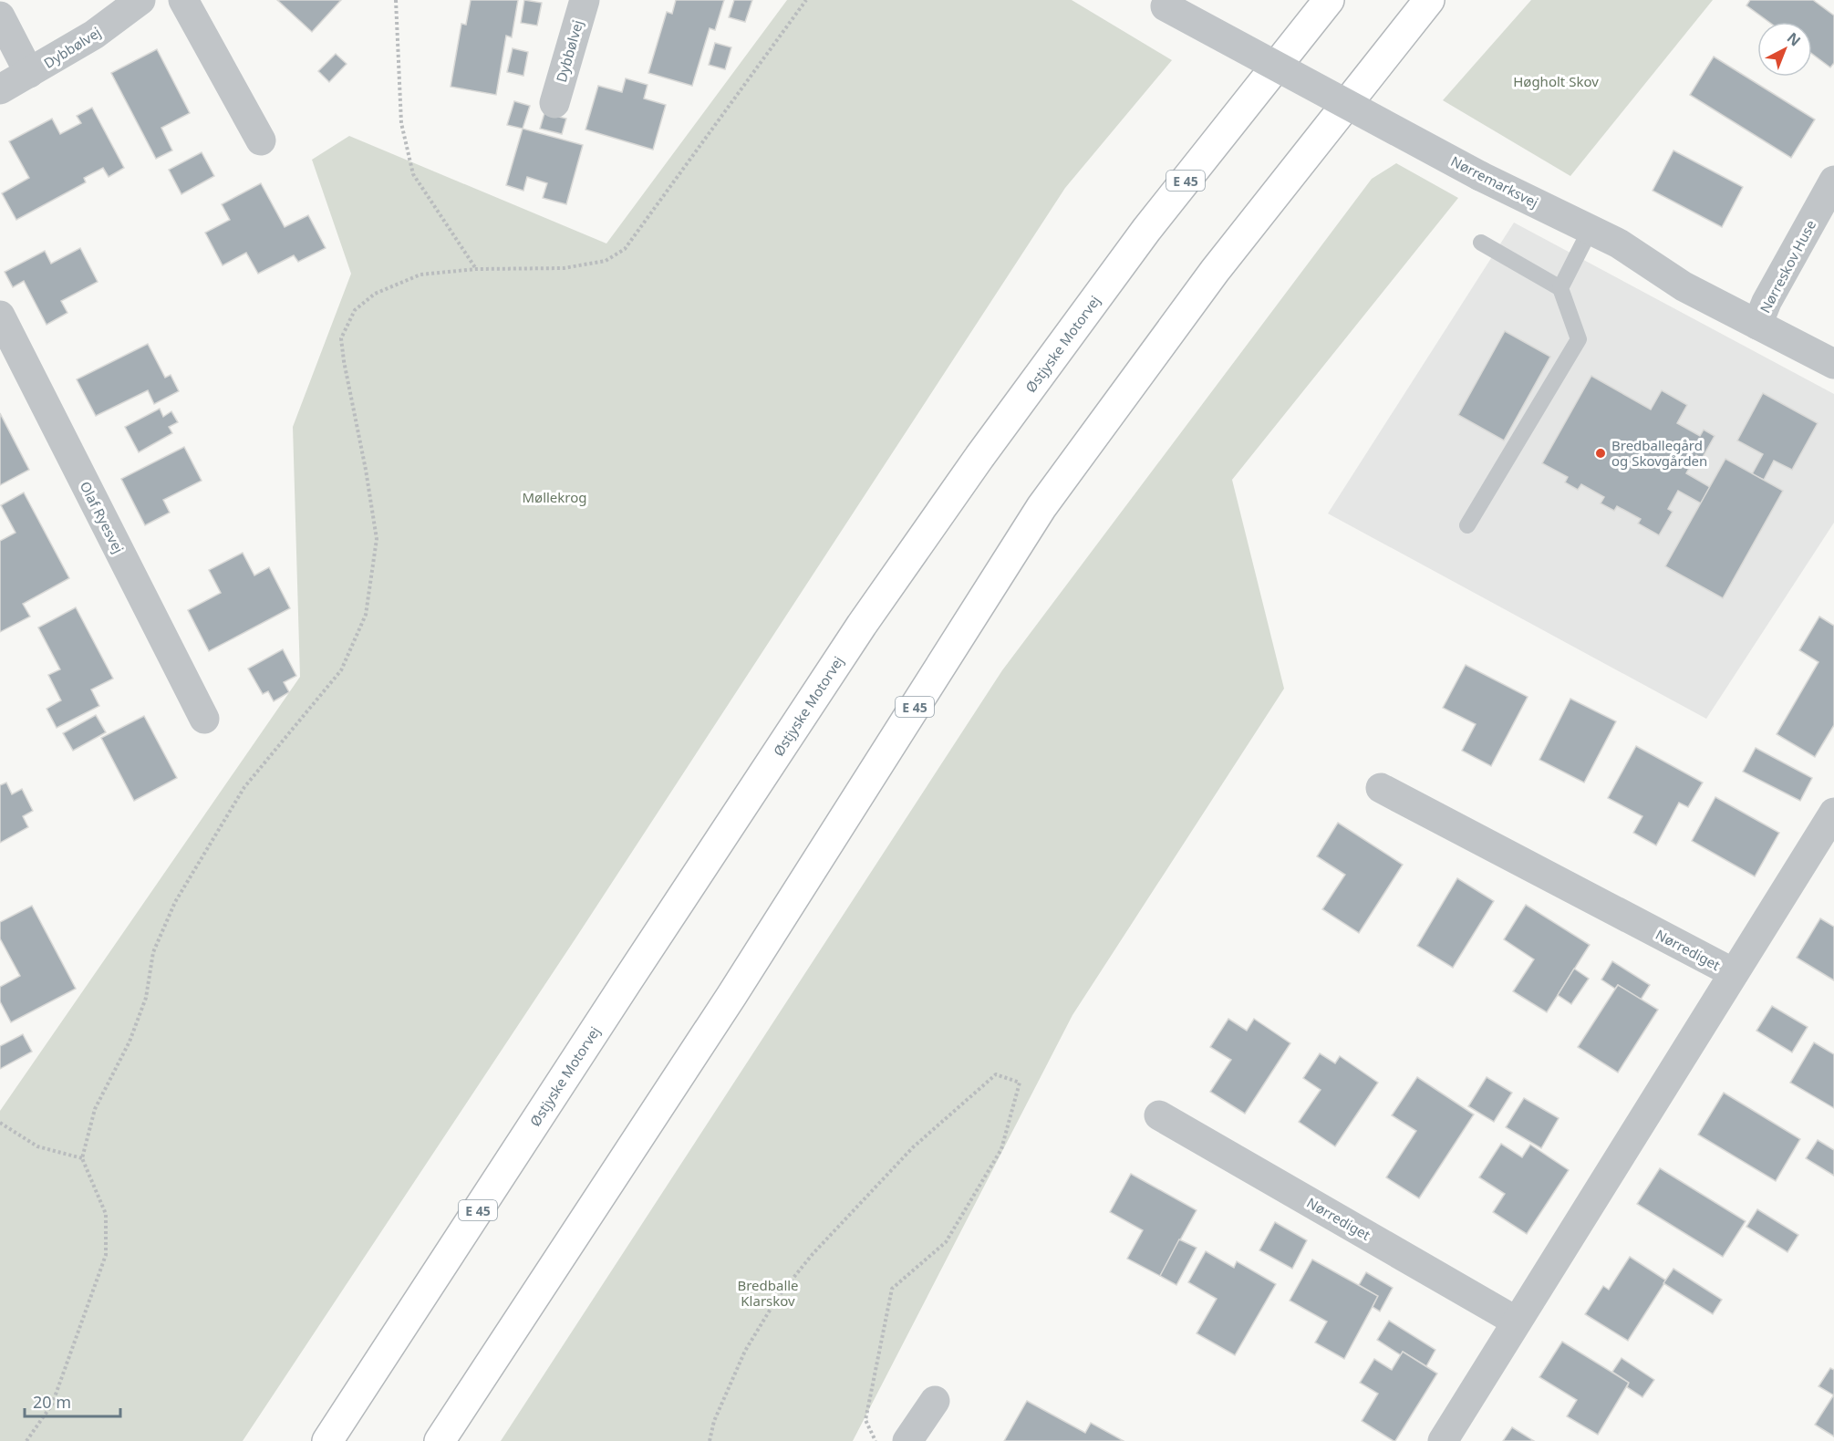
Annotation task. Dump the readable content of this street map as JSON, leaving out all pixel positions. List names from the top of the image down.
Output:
{
  "streets": {
    "highway": ["E 45", "Østjyske Motorvej"],
    "street": [
      "Dybbølvej",
      "Nørremarksvej",
      "Nørreskov Huse",
      "Olaf Ryesvej",
      "Nørrediget"
    ]
  },
  "crossings": [
    ["Nørremarksvej", "Nørreskov Huse"]
  ],
  "parks": ["Høgholt Skov", "Møllekrog", "Bredballe Klarskov"],
  "places": ["Bredballegård og Skovgården"],
  "scale_bar": "20 m",
  "north": "top right"
}
